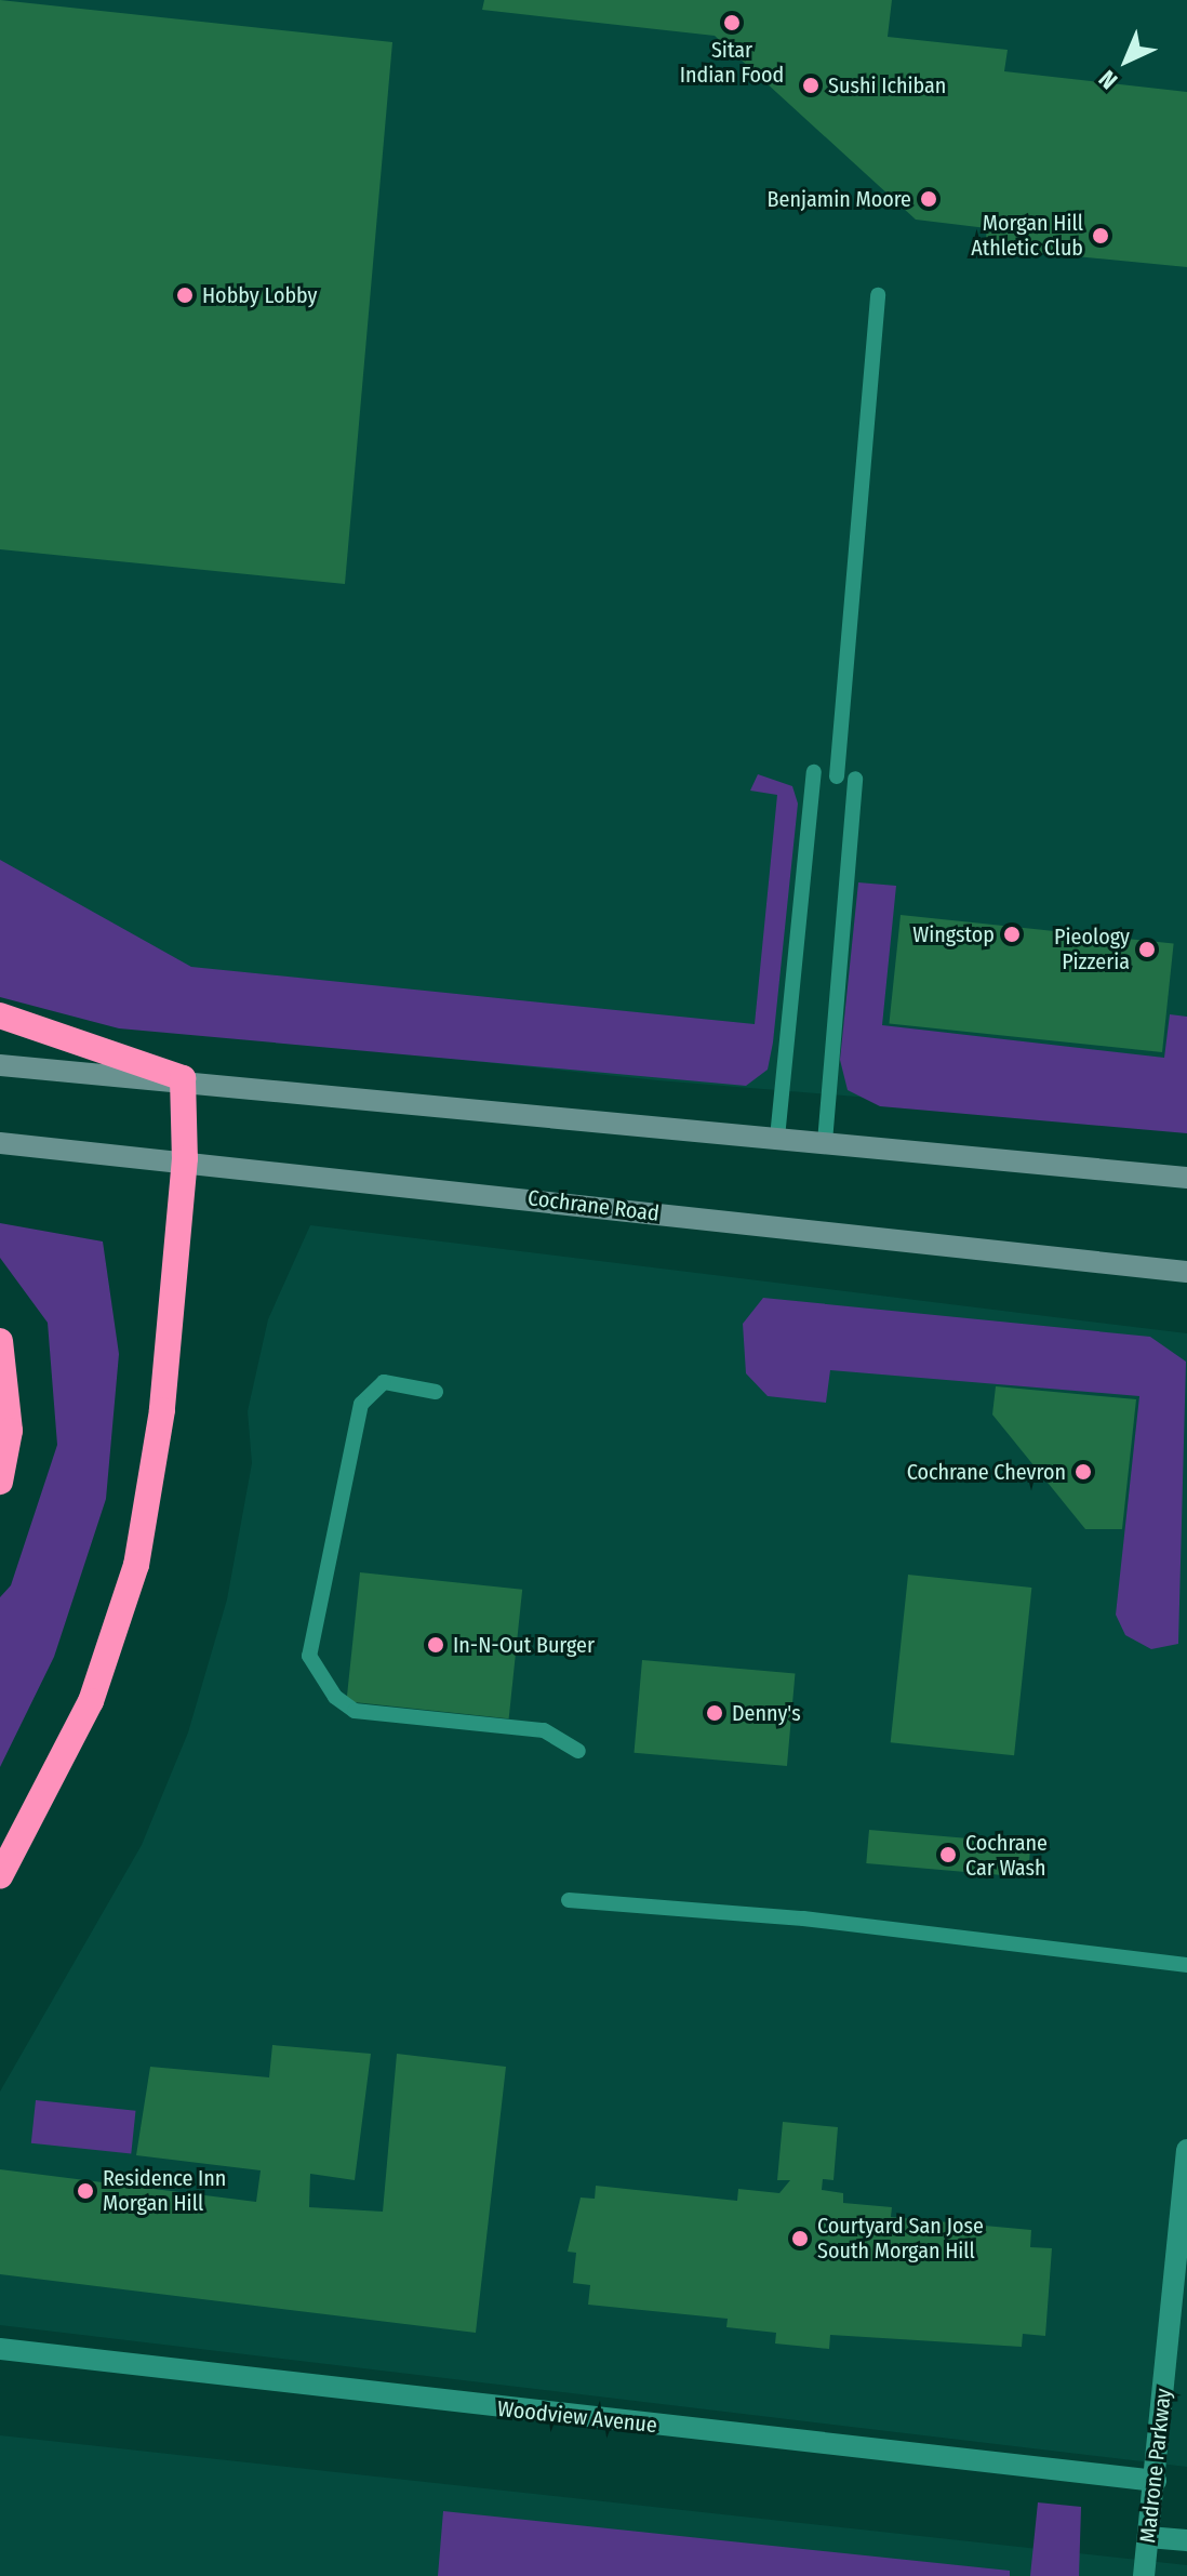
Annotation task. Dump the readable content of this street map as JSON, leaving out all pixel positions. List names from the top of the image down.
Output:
{
  "streets": {
    "main road": ["Cochrane Road"],
    "street": ["Woodview Avenue", "Madrone Parkway"]
  },
  "crossings": [
    ["Woodview Avenue", "Madrone Parkway"]
  ],
  "places": [
    "Sitar Indian Food",
    "Sushi Ichiban",
    "Benjamin Moore",
    "Morgan Hill Athletic Club",
    "Hobby Lobby",
    "Wingstop",
    "Pieology Pizzeria",
    "Cochrane Chevron",
    "In-N-Out Burger",
    "Denny's",
    "Cochrane Car Wash",
    "Residence Inn Morgan Hill",
    "Courtyard San Jose South Morgan Hill"
  ],
  "north": "bottom left"
}
